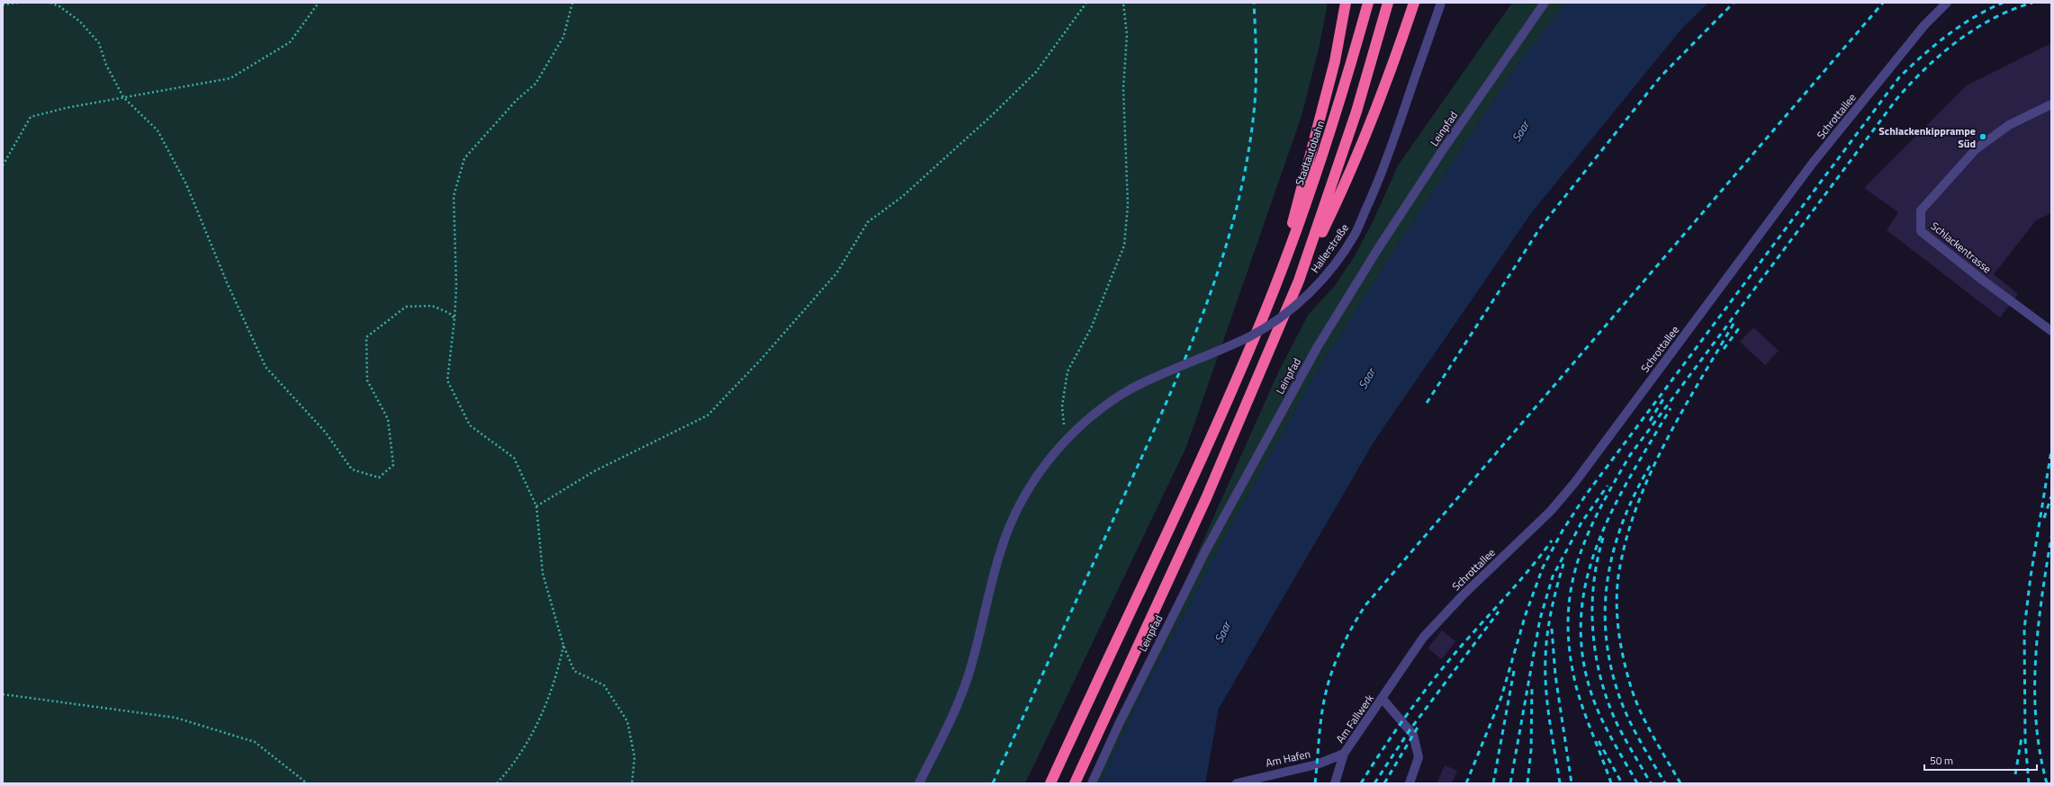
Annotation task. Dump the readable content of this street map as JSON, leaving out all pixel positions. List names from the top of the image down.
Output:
{
  "streets": {
    "highway": ["Stadtautobahn"],
    "street": [
      "Schrottallee",
      "Leinpfad",
      "Schlackentrasse",
      "Hallerstraße",
      "Am Fallwerk",
      "Am Hafen"
    ]
  },
  "crossings": [
    ["Schrottallee", "Am Fallwerk"],
    ["Am Fallwerk", "Am Hafen"]
  ],
  "water": ["Saar"],
  "places": ["Schlackenkipprampe Süd"],
  "scale_bar": "50 m"
}
